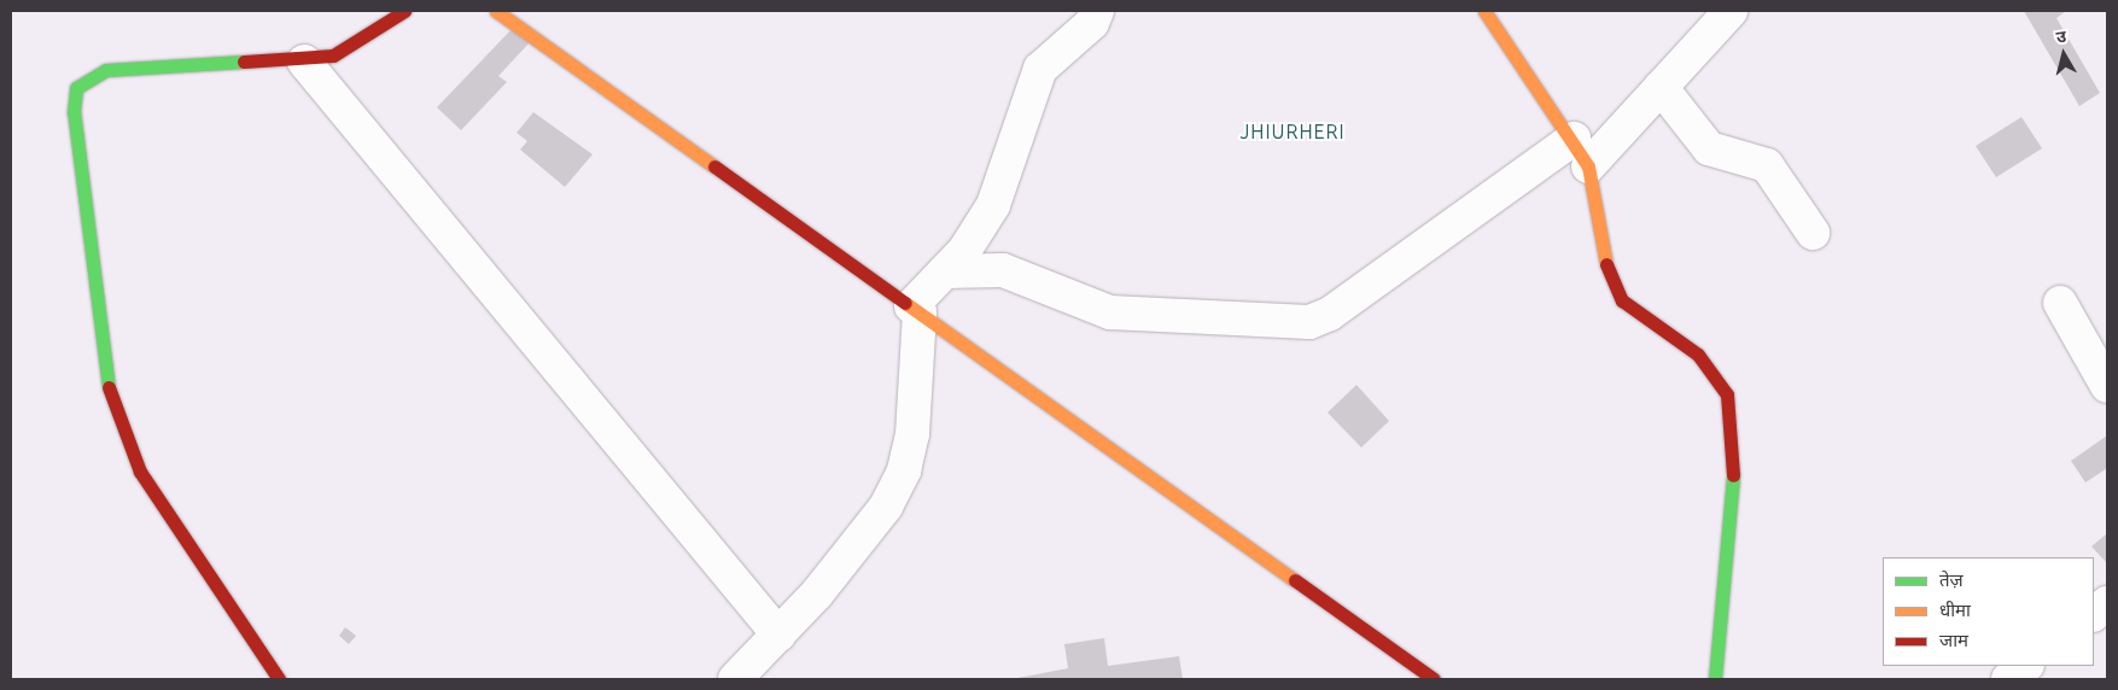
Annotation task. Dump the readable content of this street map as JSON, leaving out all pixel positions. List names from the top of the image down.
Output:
{
  "districts": ["JHIURHERI"],
  "legend": ["तेज़", "धीमा", "जाम"],
  "north": "top"
}
